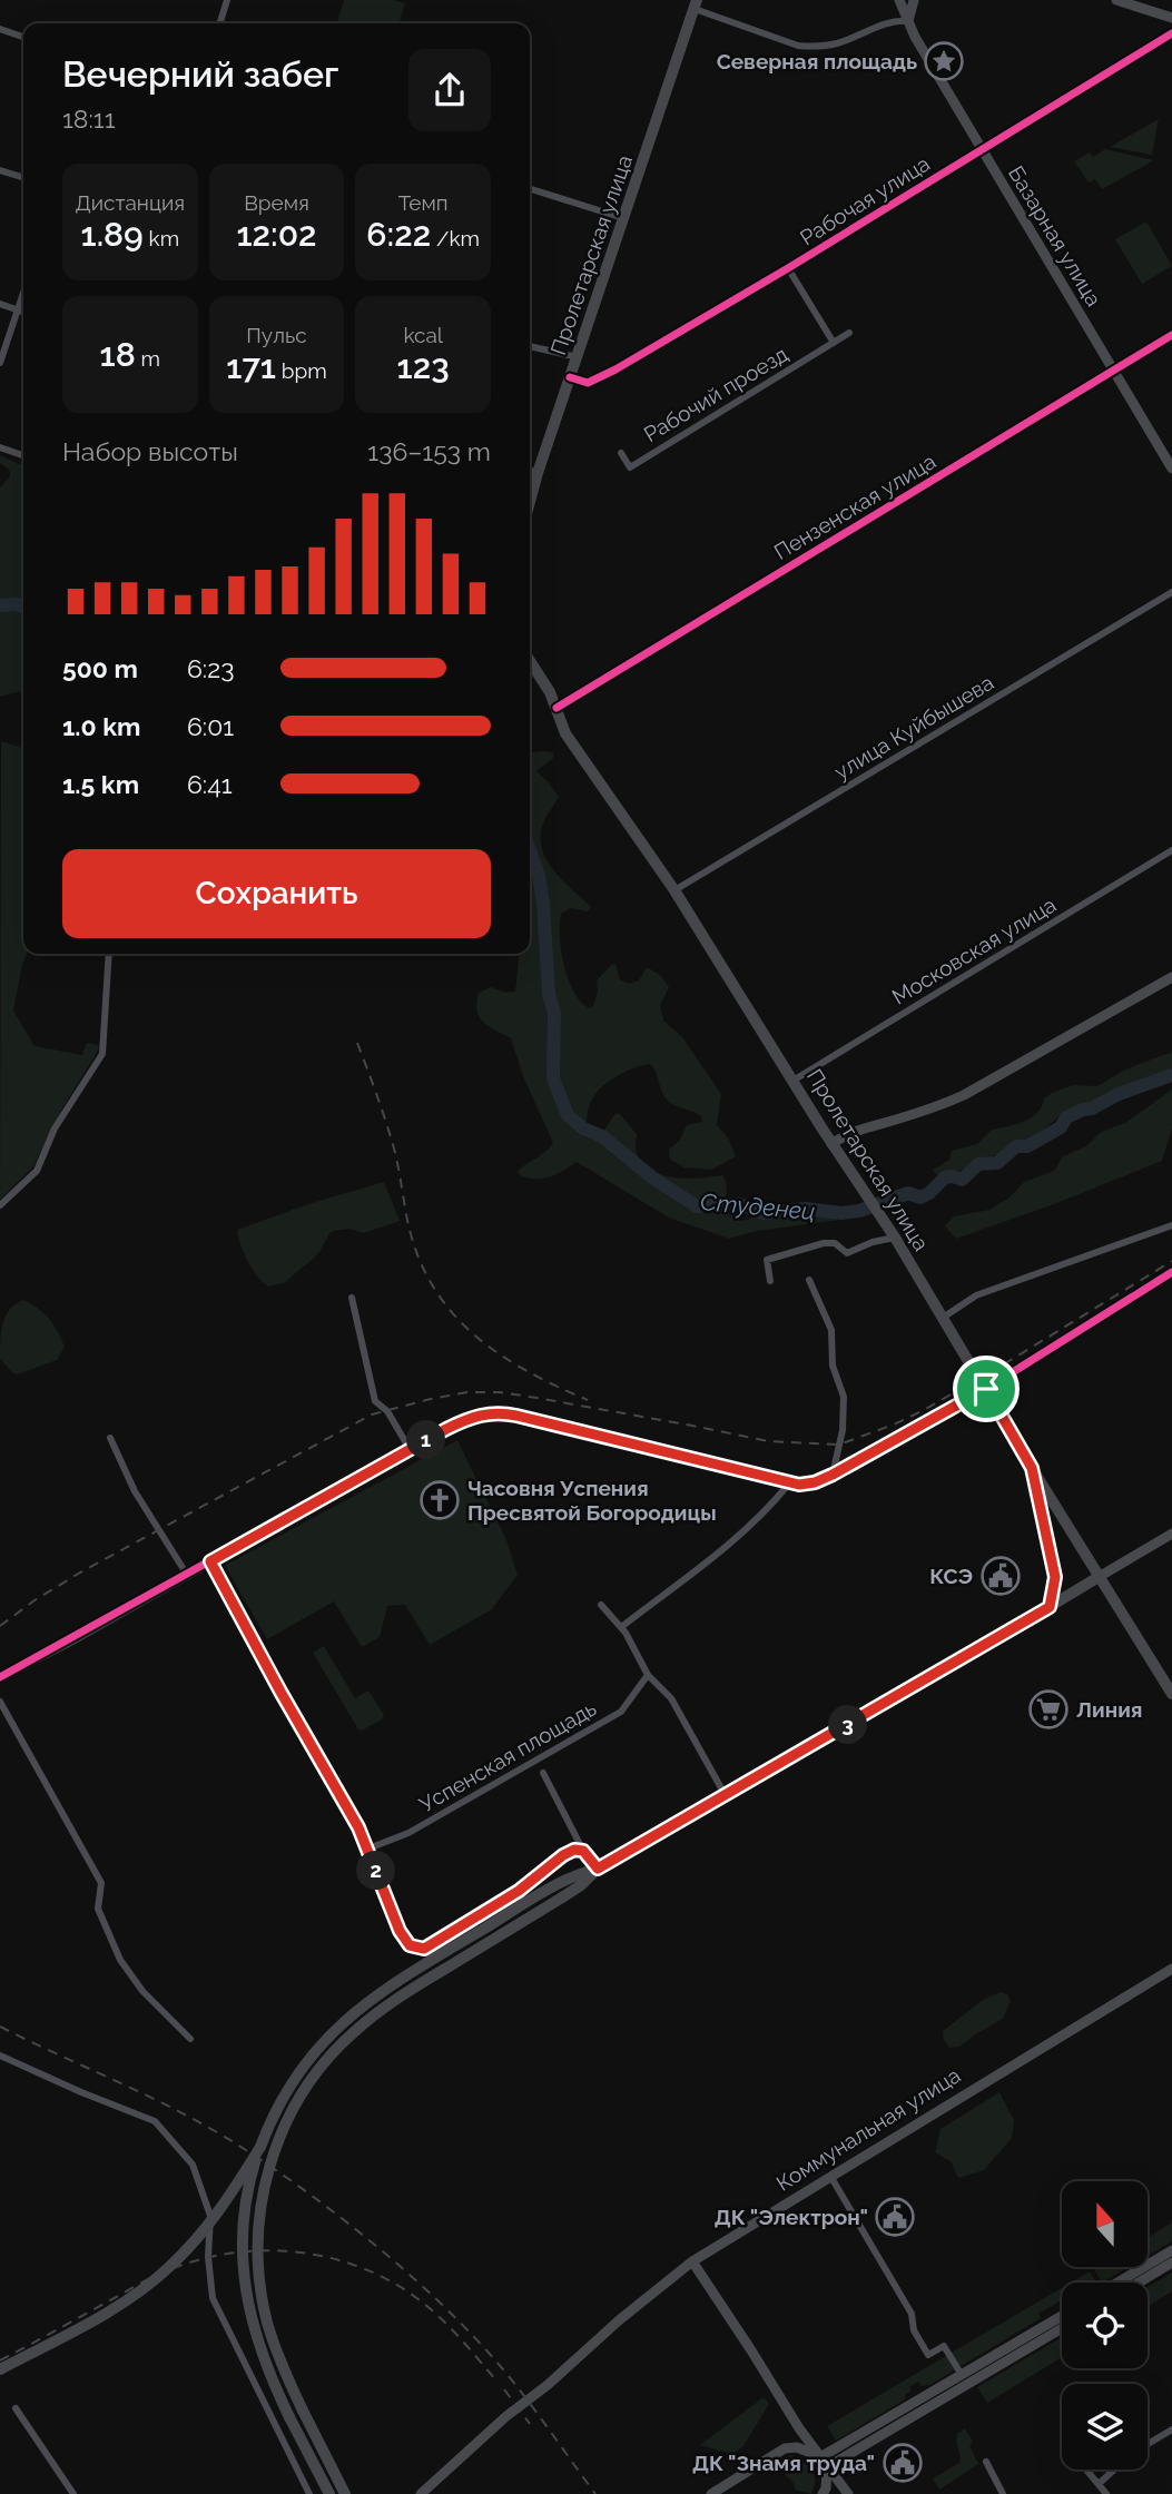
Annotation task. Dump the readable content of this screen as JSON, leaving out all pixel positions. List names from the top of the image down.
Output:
{
  "streets": {
    "main road": ["Пролетарская улица"],
    "street": [
      "Рабочая улица",
      "Базарная улица",
      "Рабочий проезд",
      "Пензенская улица",
      "улица Куйбышева",
      "Московская улица",
      "Успенская площадь",
      "Коммунальная улица"
    ]
  },
  "crossings": [
    ["Рабочая улица", "Базарная улица"],
    ["Рабочая улица", "Пролетарская улица"],
    ["Базарная улица", "Пензенская улица"],
    ["Пролетарская улица", "Пензенская улица"],
    ["Пролетарская улица", "улица Куйбышева"],
    ["Пролетарская улица", "Московская улица"]
  ],
  "water": ["Студенец"],
  "places": {
    "place": ["Северная площадь"],
    "church": ["Часовня Успения Пресвятой Богородицы"],
    "public building": ["КСЭ", "ДК \"Электрон\"", "ДК \"Знамя труда\""],
    "supermarket": ["Линия"]
  },
  "north": "top",
  "page": {
    "heading": ["Вечерний забег", "18:11"],
    "stats": [
      ["Дистанция", "1.89 km"],
      ["Время", "12:02"],
      ["Темп", "6:22 /km"],
      ["18 m"],
      ["Пульс", "171 bpm"],
      ["kcal", "123"]
    ],
    "chart": ["Набор высоты", "136–153 m"],
    "list": [
      {
        "name": "500 m",
        "note": "6:23"
      },
      {
        "name": "1.0 km",
        "note": "6:01"
      },
      {
        "name": "1.5 km",
        "note": "6:41"
      }
    ],
    "buttons": "Сохранить",
    "pins": ["1", "3", "2"]
  }
}
